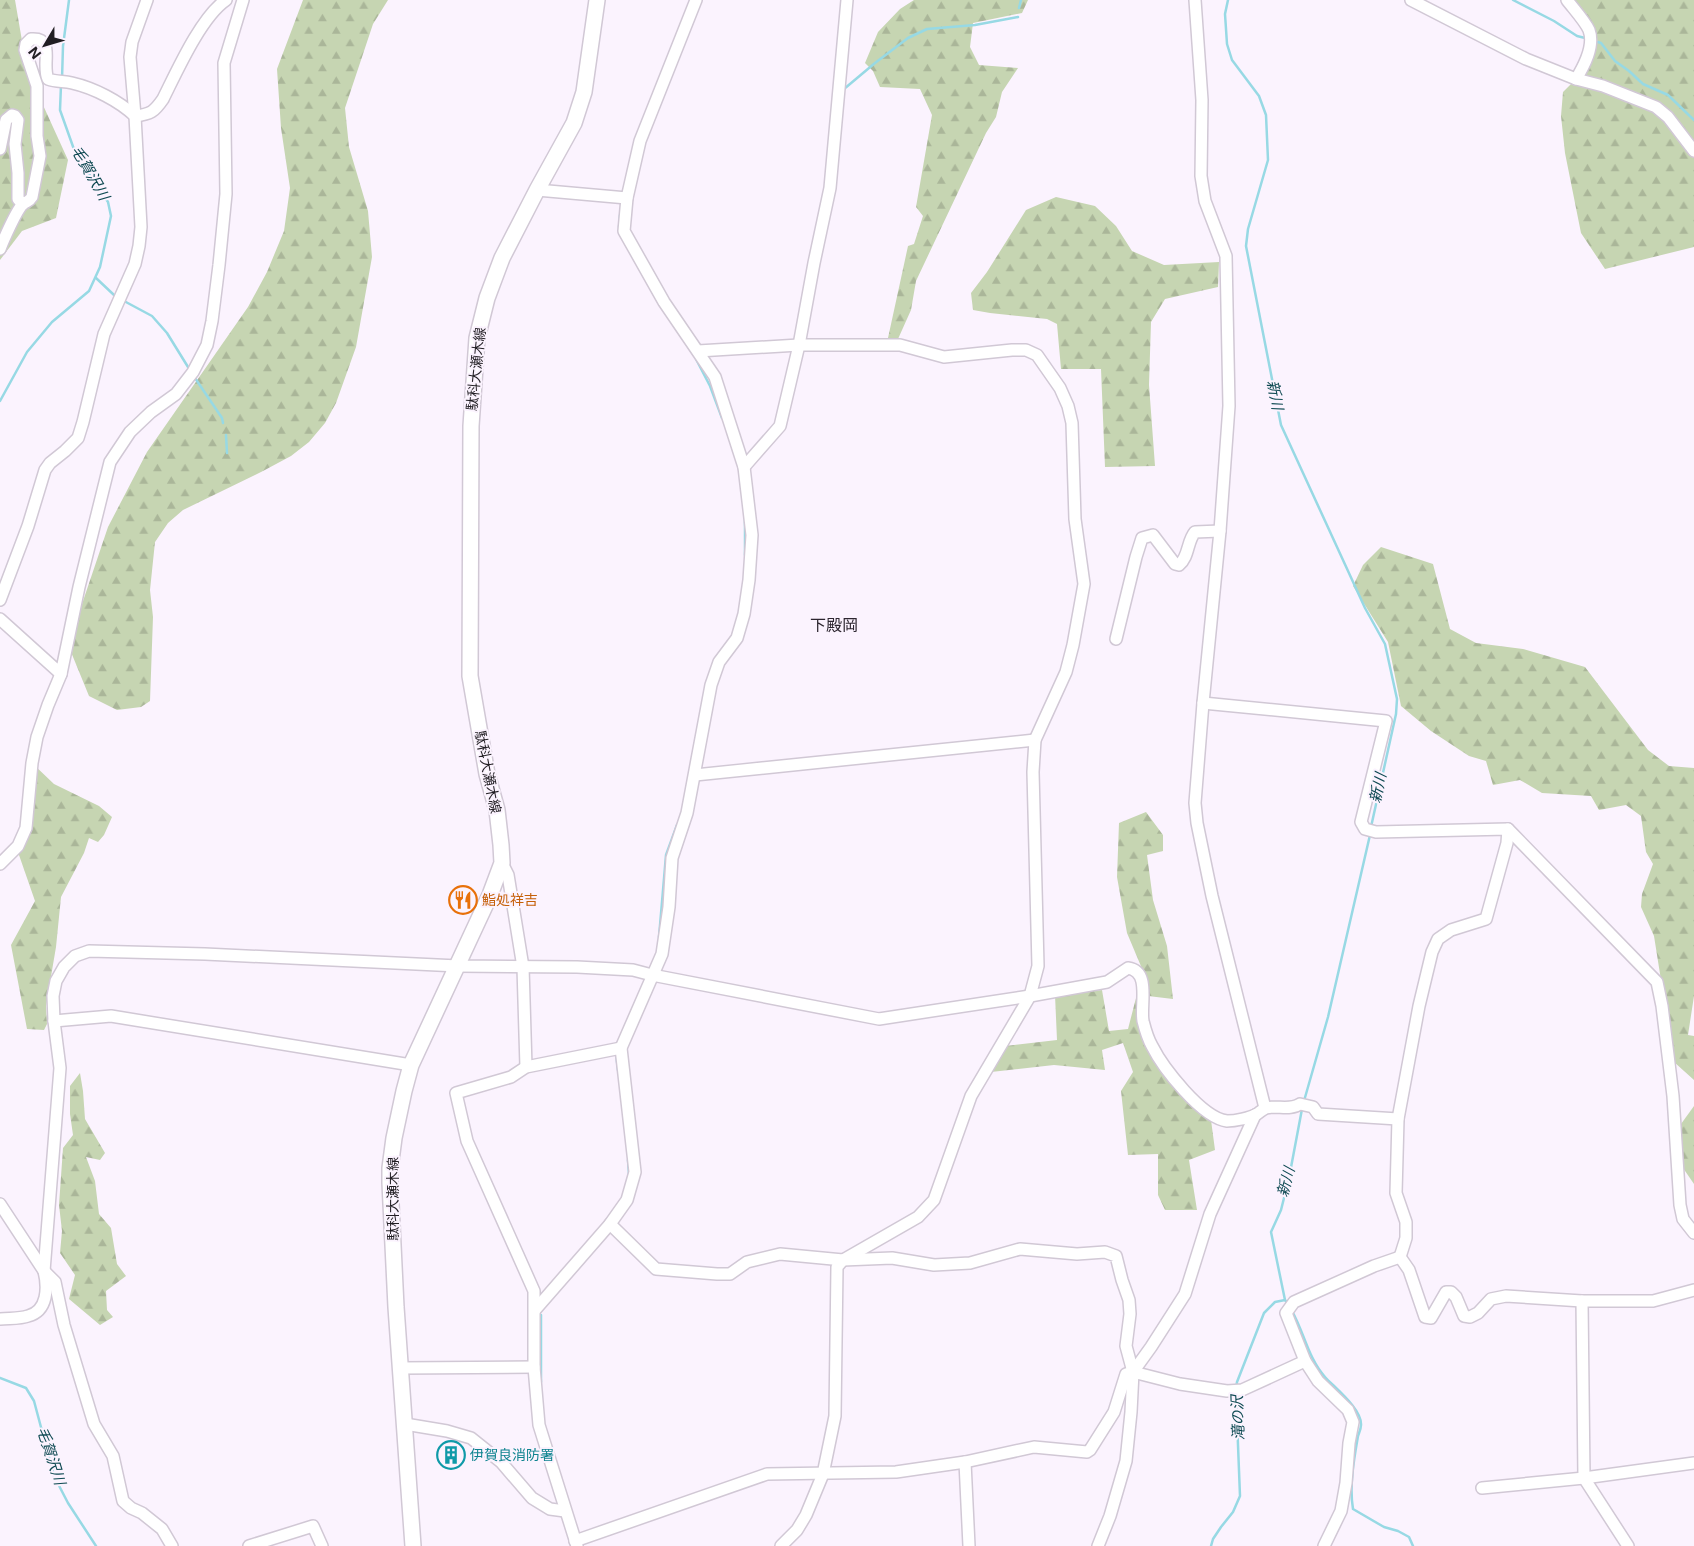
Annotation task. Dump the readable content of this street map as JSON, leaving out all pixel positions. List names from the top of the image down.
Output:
{
  "streets": {
    "main road": ["駄科大瀬木線"]
  },
  "districts": ["下殿岡"],
  "water": ["毛賀沢川", "新川", "滝の沢"],
  "places": {
    "restaurant": ["鮨処祥吉"],
    "building": ["伊賀良消防署"]
  },
  "north": "bottom left"
}
